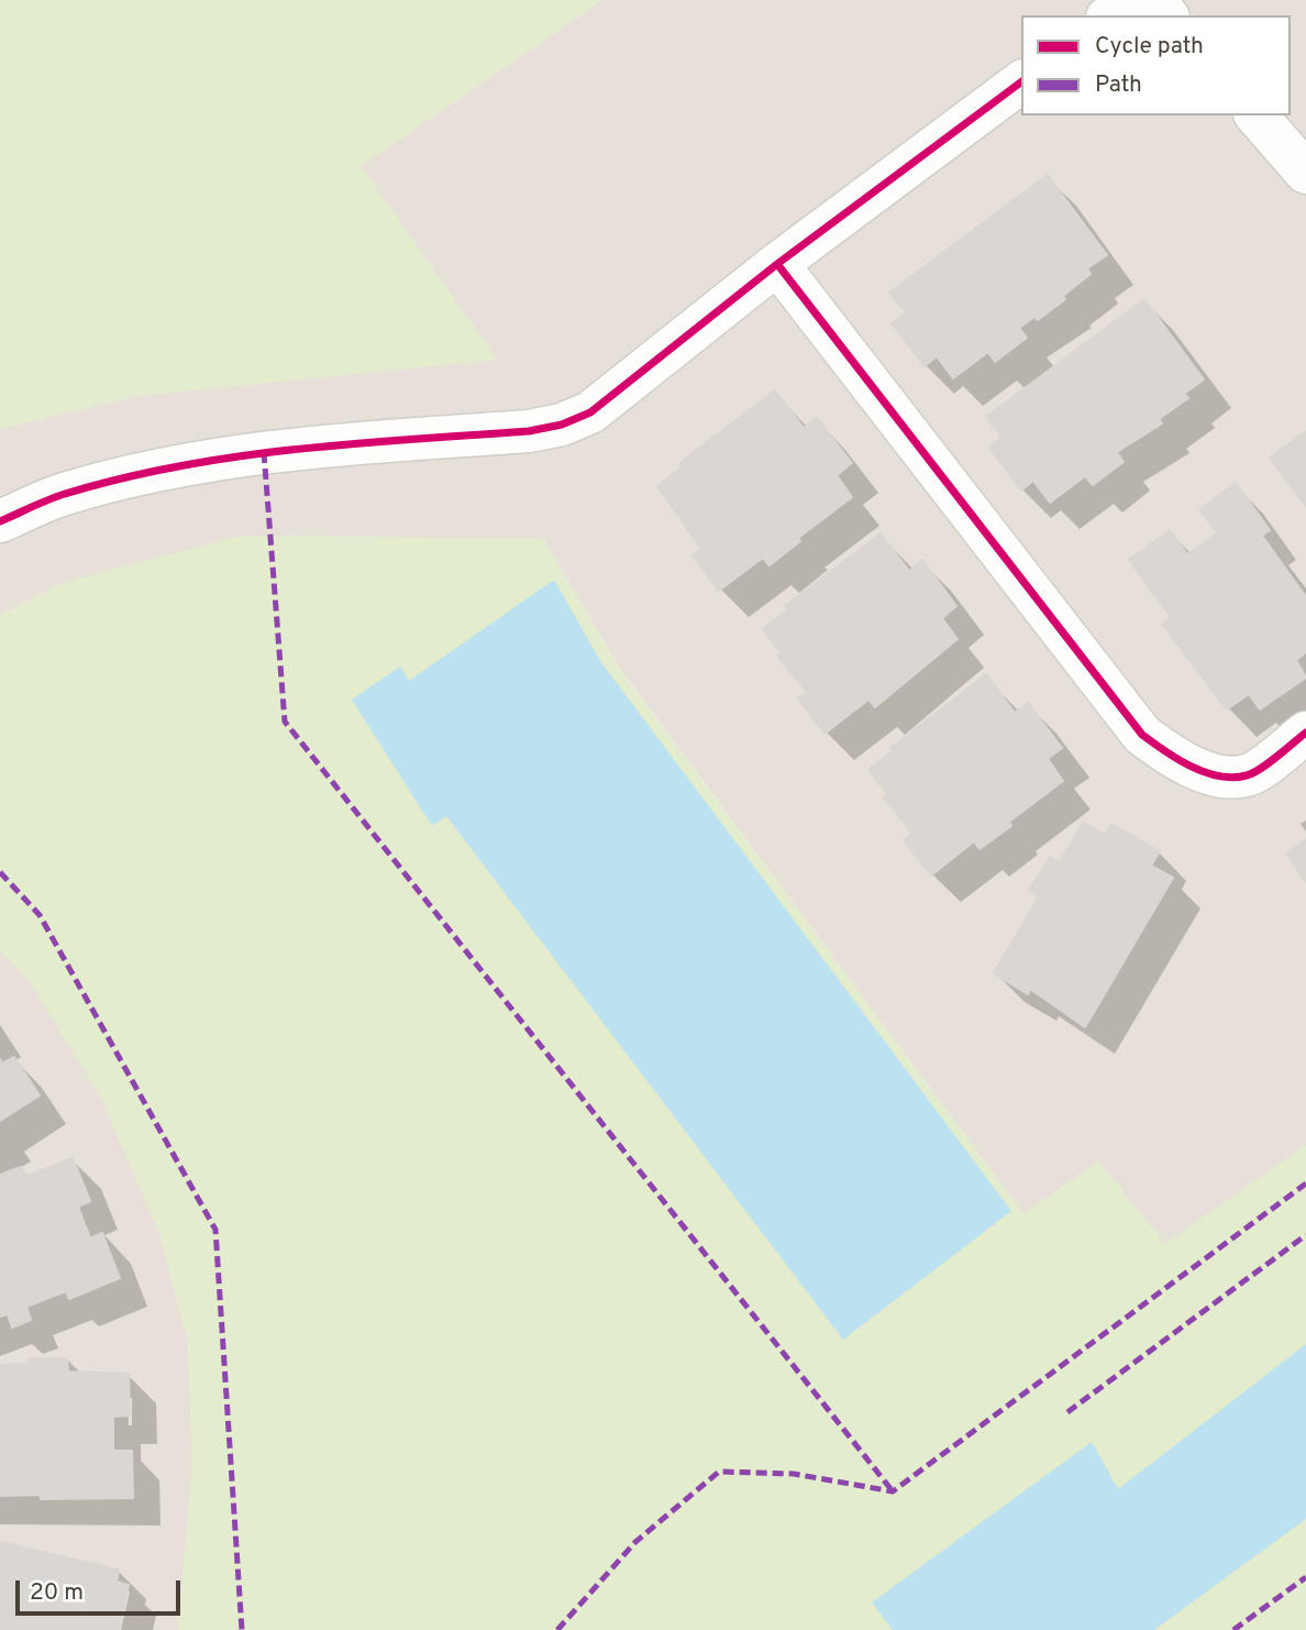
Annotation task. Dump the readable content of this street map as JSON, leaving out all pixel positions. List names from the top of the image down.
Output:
{
  "legend": ["Cycle path", "Path"],
  "scale_bar": "20 m"
}
